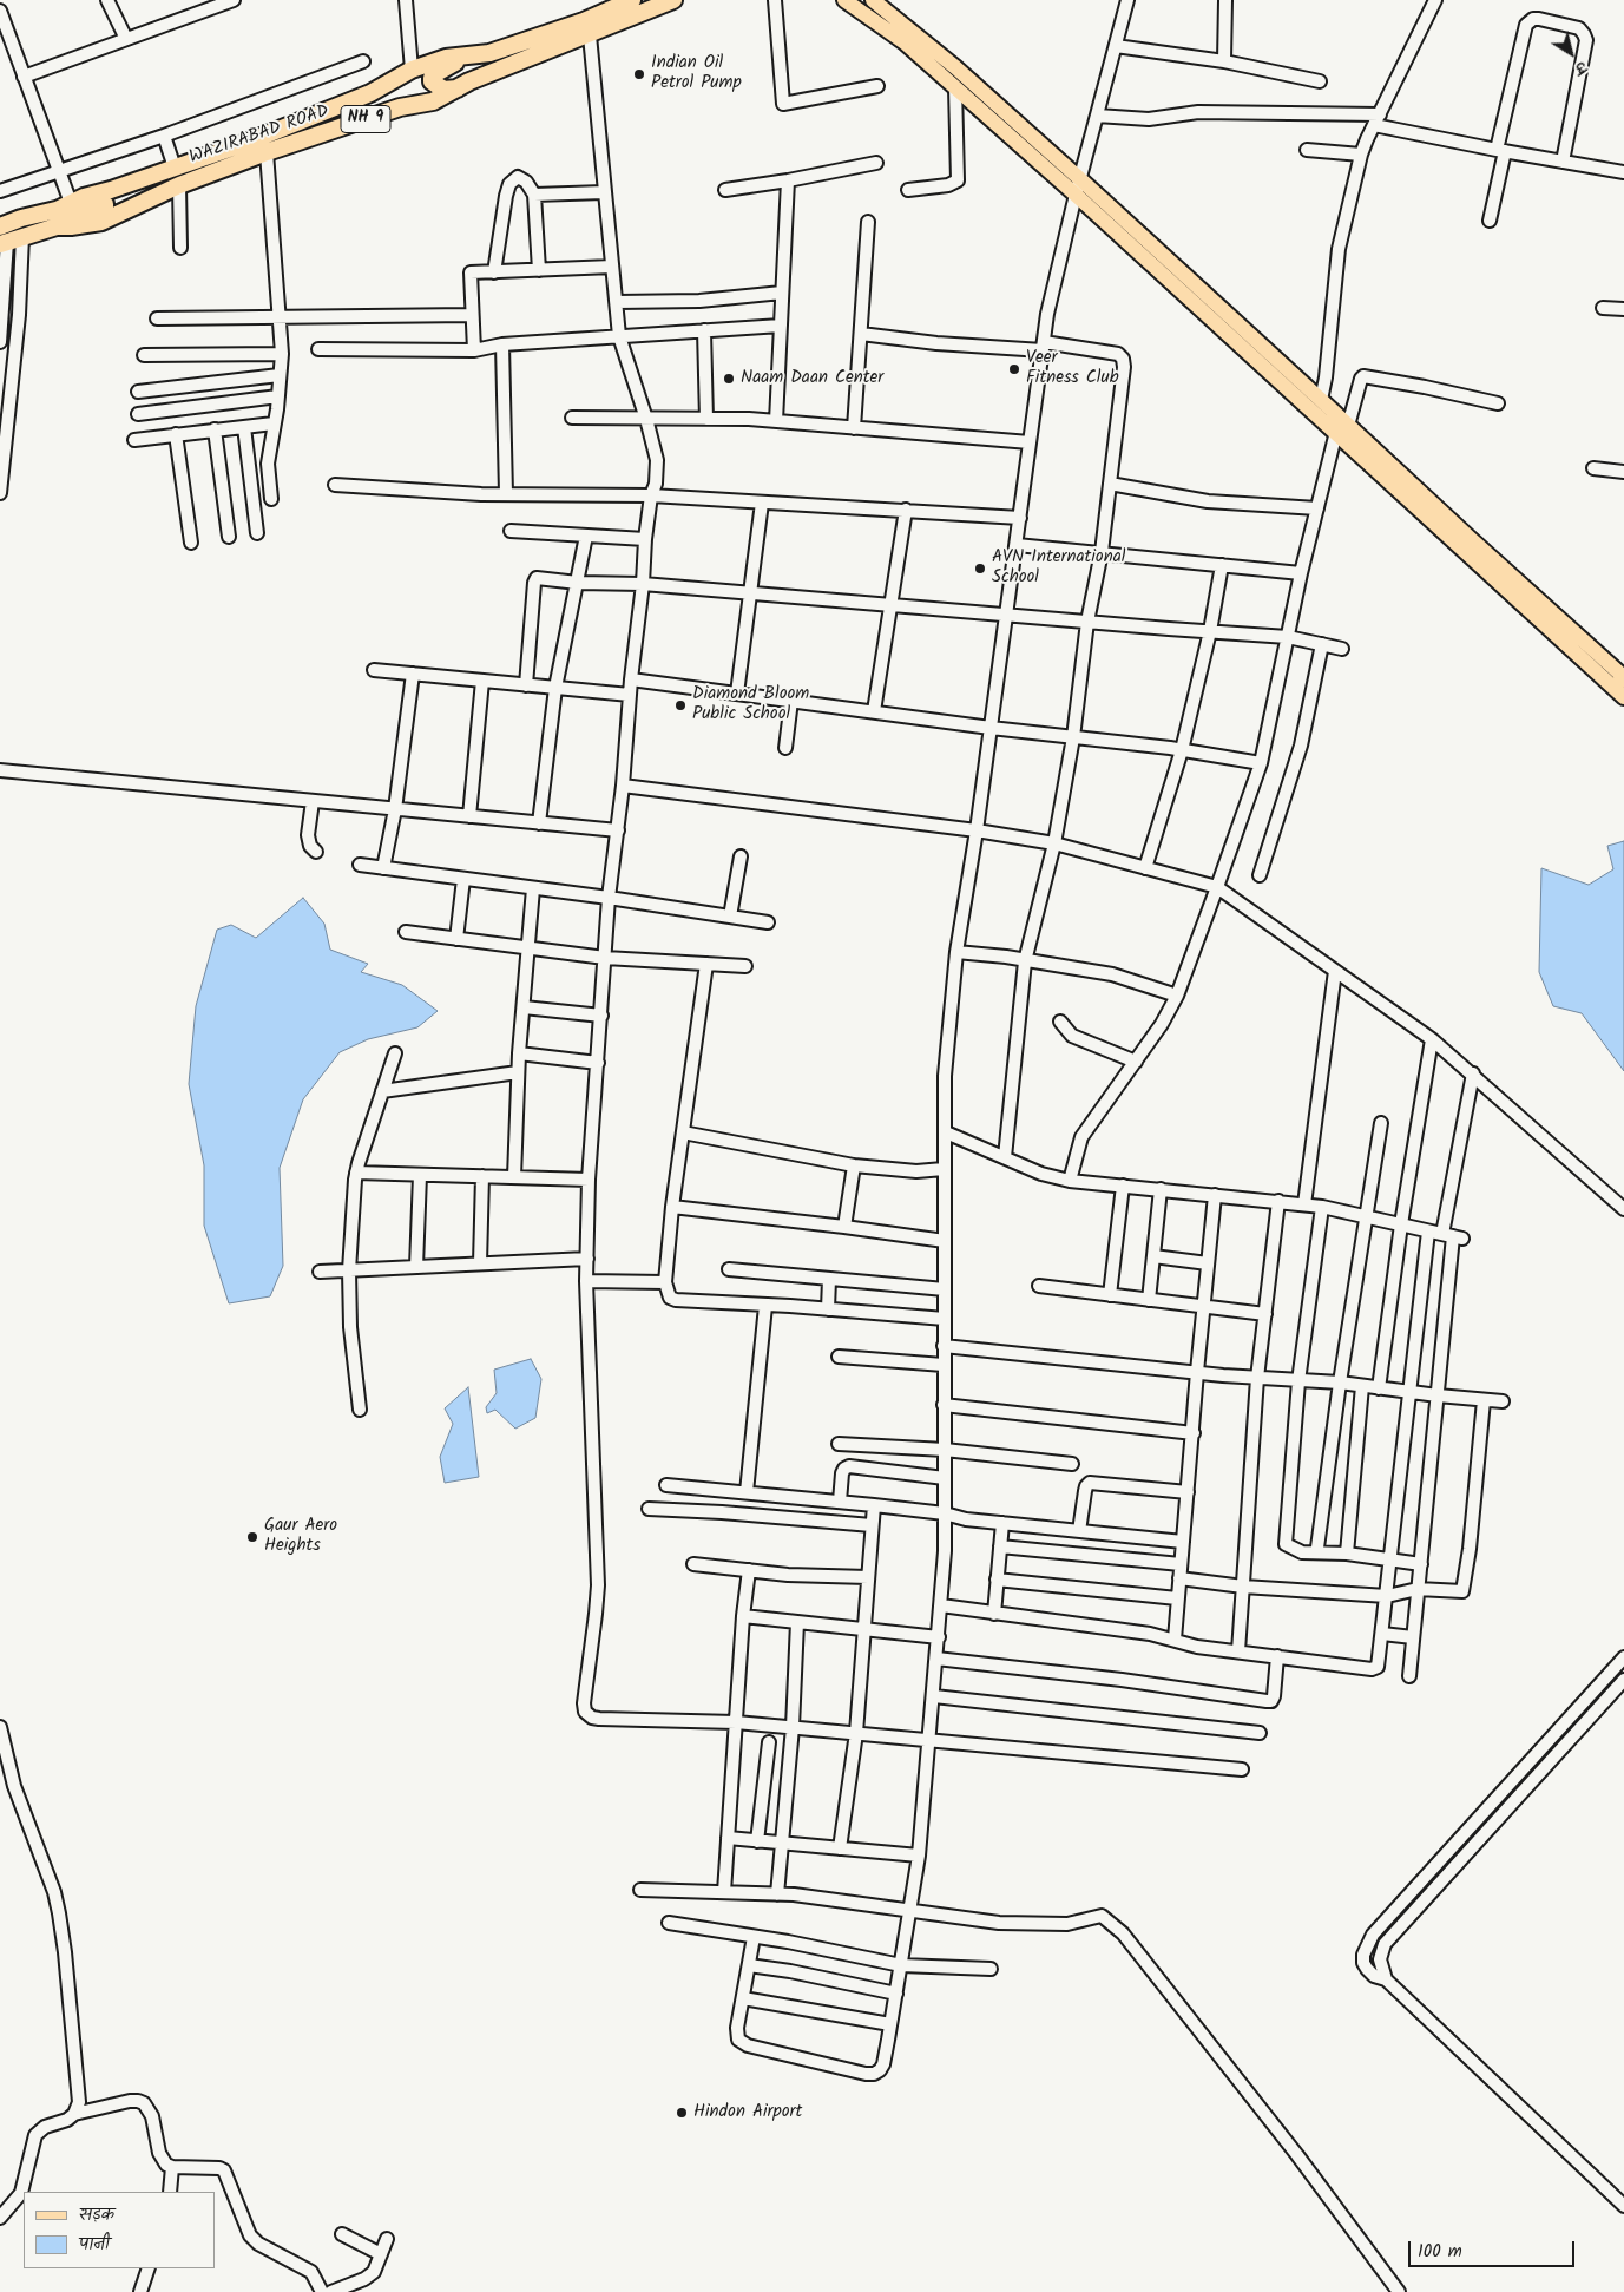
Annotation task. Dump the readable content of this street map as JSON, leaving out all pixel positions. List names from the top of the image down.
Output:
{
  "streets": {
    "highway": ["NH 9", "WAZIRABAD ROAD"]
  },
  "places": [
    "Indian Oil Petrol Pump",
    "Veer Fitness Club",
    "Naam Daan Center",
    "AVN International School",
    "Diamond Bloom Public School",
    "Gaur Aero Heights",
    "Hindon Airport"
  ],
  "legend": ["सड़क", "पानी"],
  "scale_bar": "100 m",
  "north": "bottom right"
}
